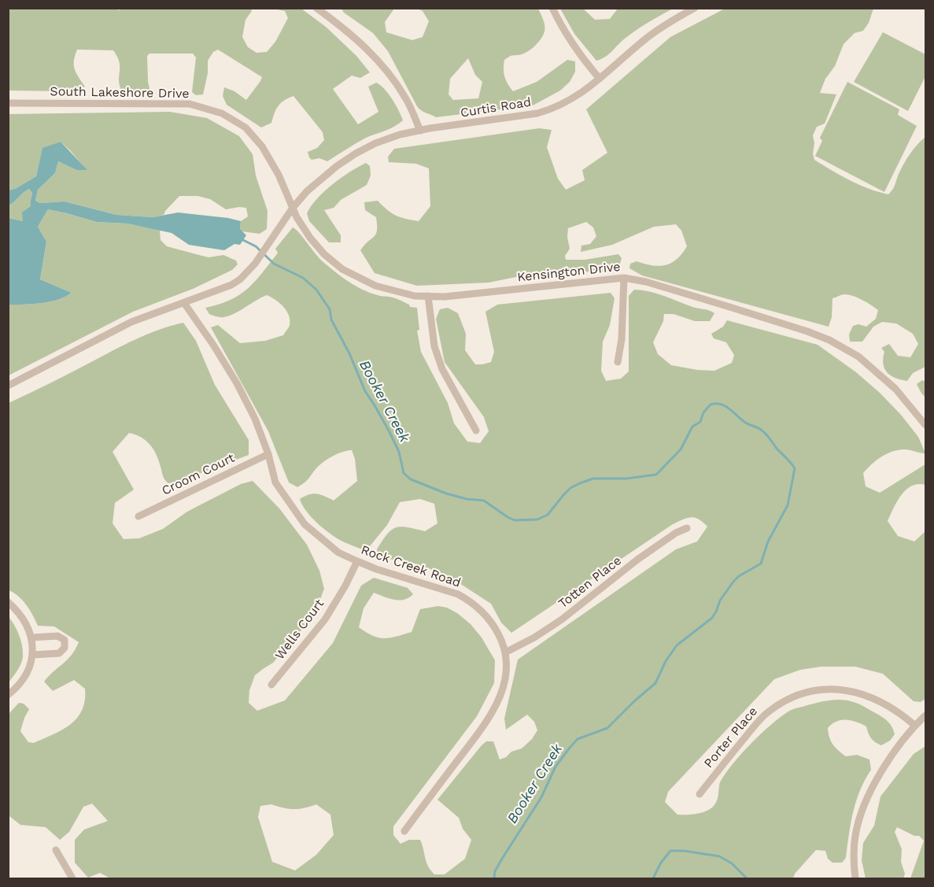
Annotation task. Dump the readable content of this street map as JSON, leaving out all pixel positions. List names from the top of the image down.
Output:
{
  "streets": {
    "street": [
      "South Lakeshore Drive",
      "Curtis Road",
      "Kensington Drive",
      "Croom Court",
      "Rock Creek Road",
      "Totten Place",
      "Wells Court",
      "Porter Place"
    ]
  },
  "crossings": [
    ["South Lakeshore Drive", "Curtis Road"],
    ["South Lakeshore Drive", "Kensington Drive"],
    ["Curtis Road", "Kensington Drive"],
    ["Curtis Road", "Rock Creek Road"],
    ["Croom Court", "Rock Creek Road"],
    ["Rock Creek Road", "Totten Place"],
    ["Rock Creek Road", "Wells Court"]
  ],
  "water": ["Booker Creek"]
}
